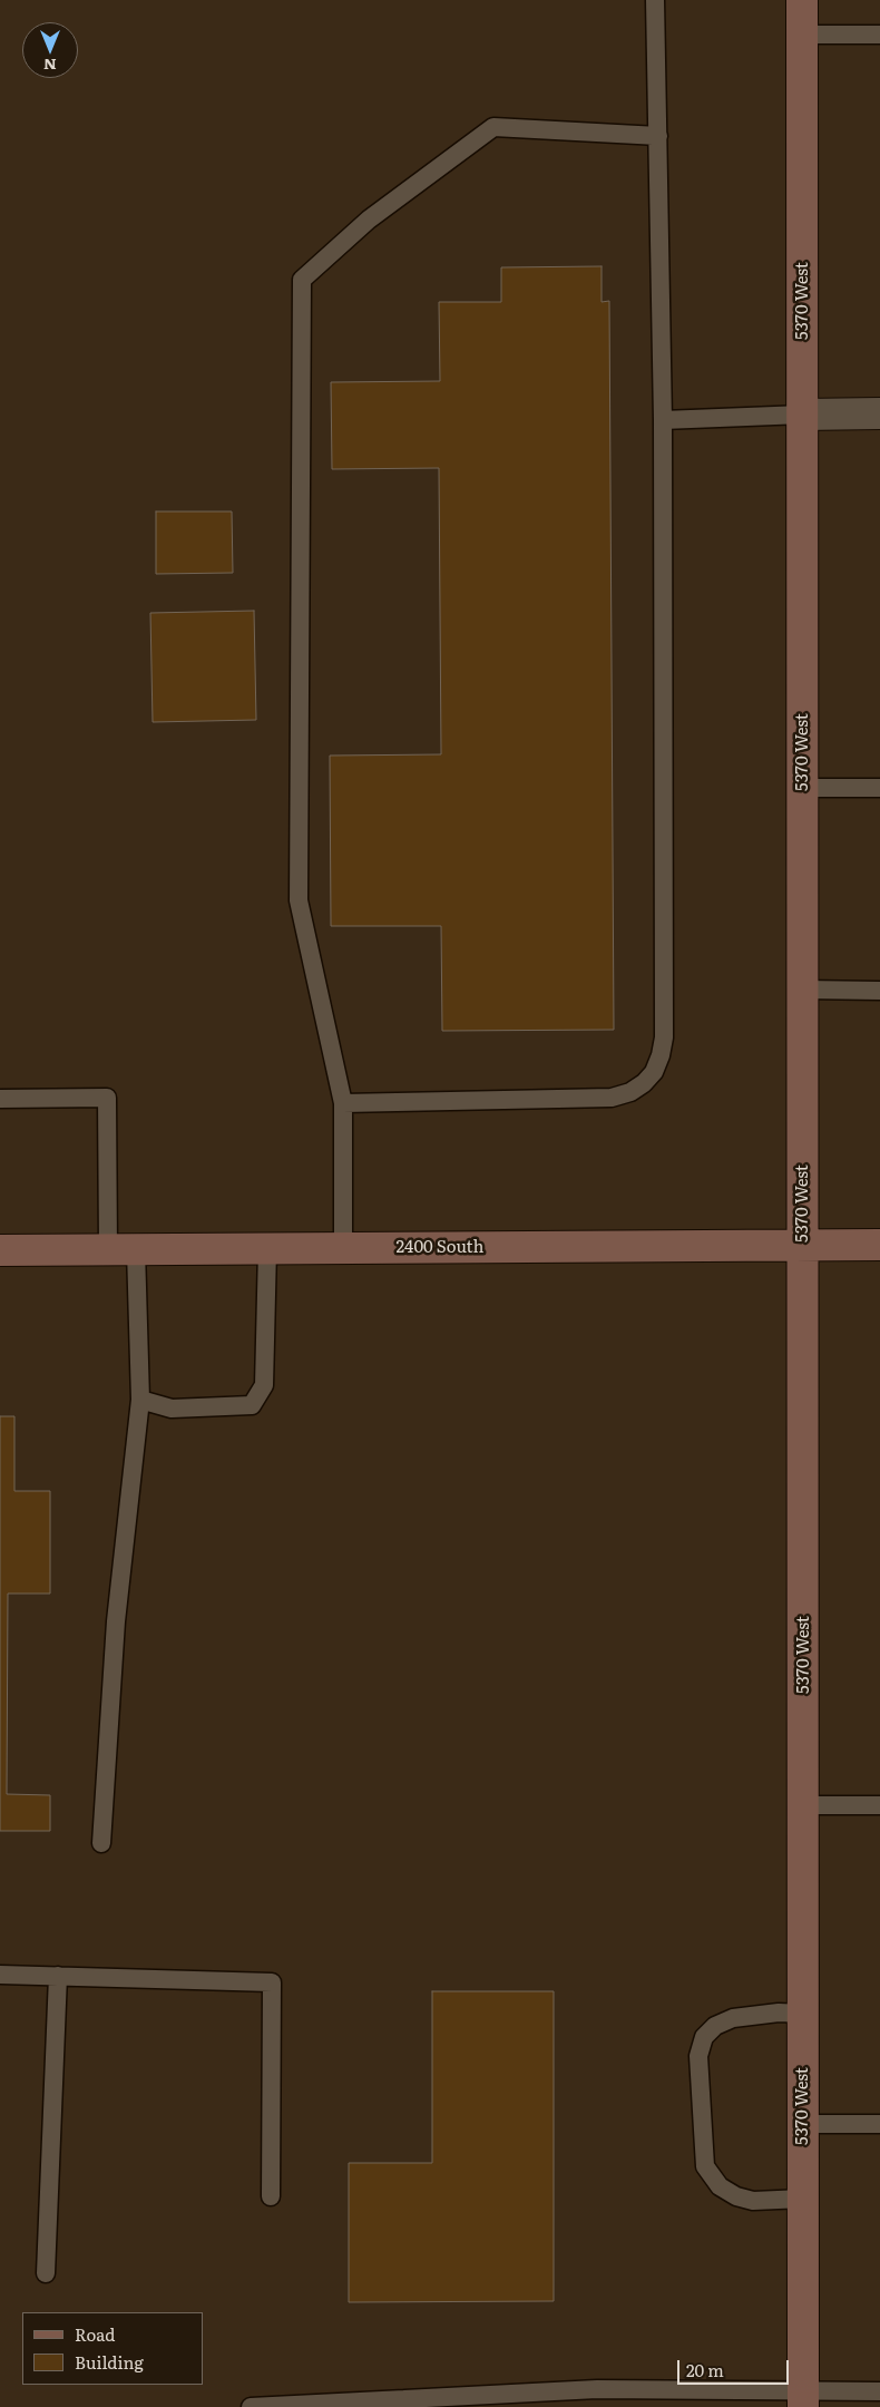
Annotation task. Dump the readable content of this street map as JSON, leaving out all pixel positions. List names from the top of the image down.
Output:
{
  "streets": {
    "street": ["5370 West", "2400 South"]
  },
  "crossings": [
    ["5370 West", "2400 South"]
  ],
  "legend": ["Road", "Building"],
  "scale_bar": "20 m",
  "north": "bottom"
}
